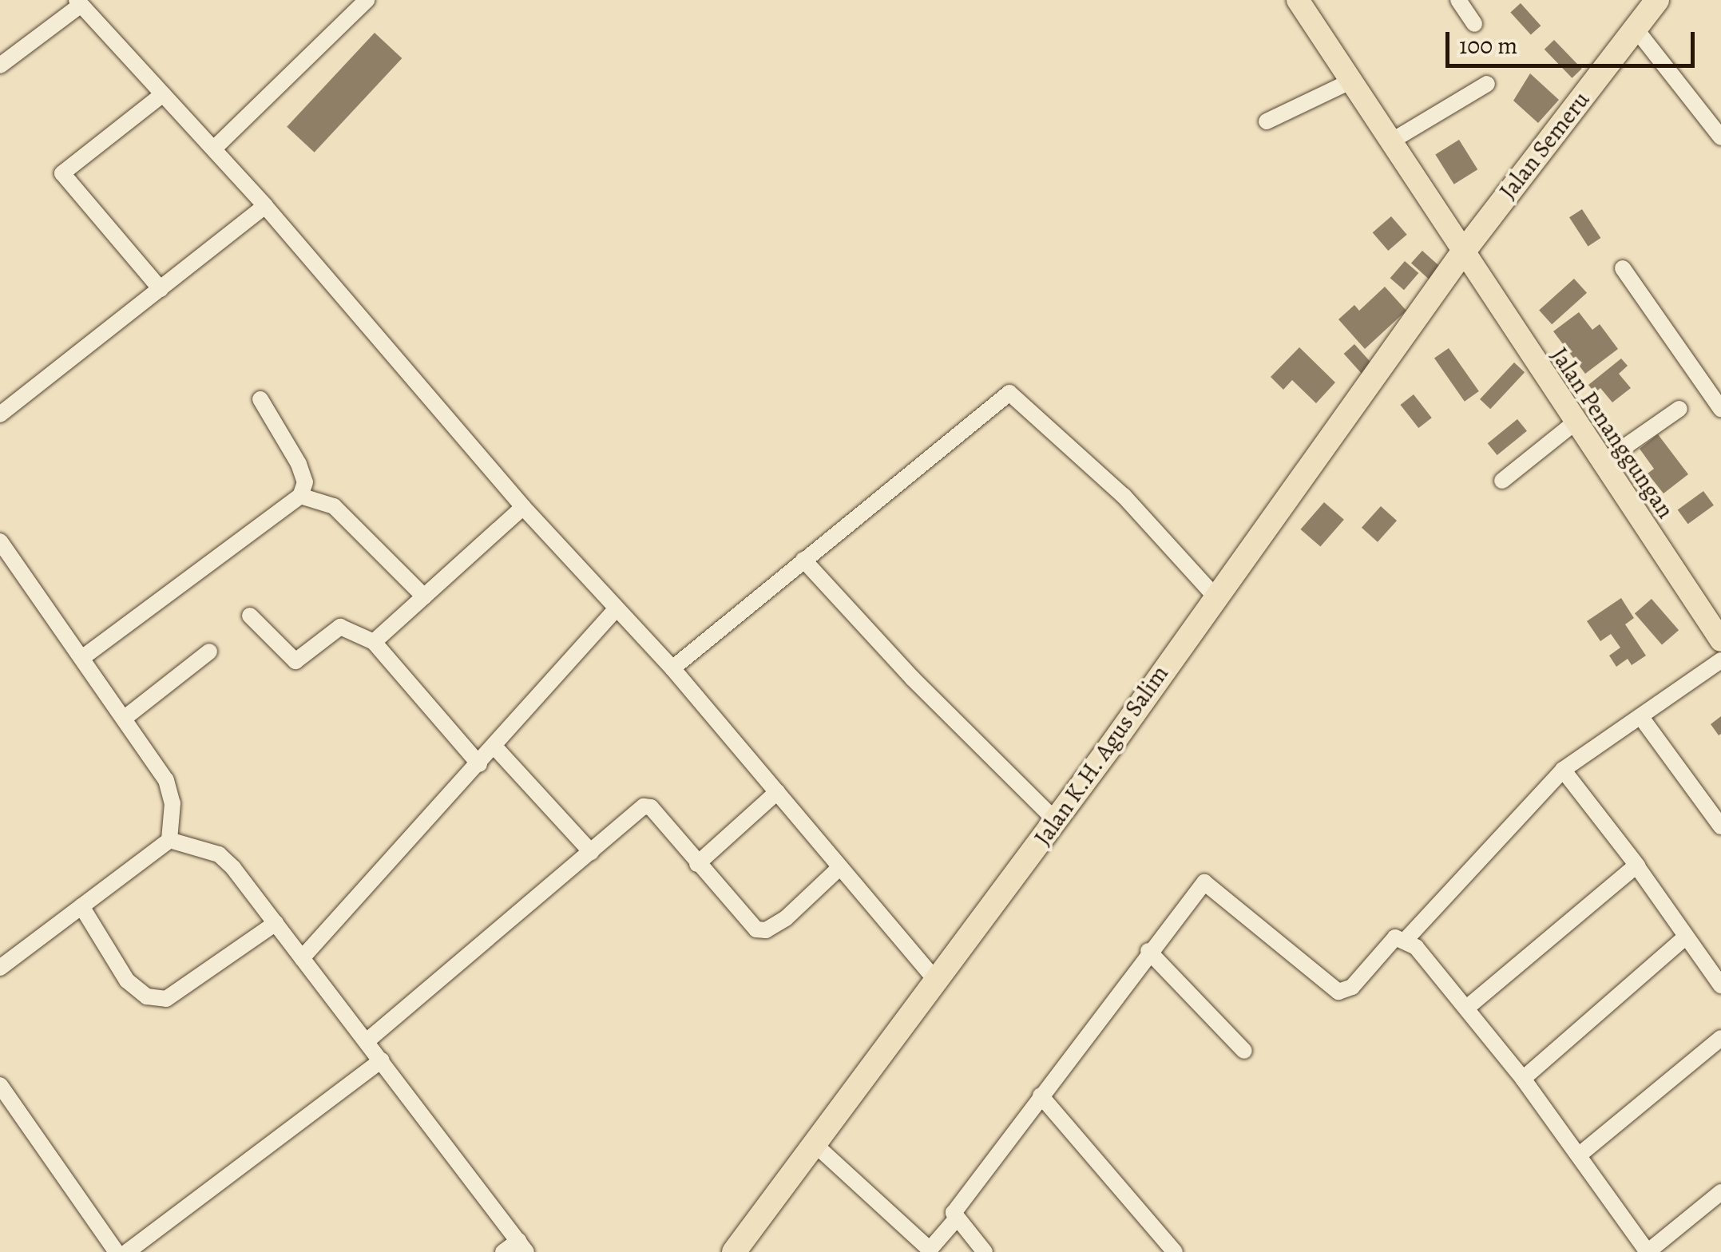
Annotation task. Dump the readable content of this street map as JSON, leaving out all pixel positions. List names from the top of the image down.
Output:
{
  "streets": {
    "highway": ["Jalan Semeru", "Jalan K.H. Agus Salim"],
    "main road": ["Jalan Penanggungan"]
  },
  "crossings": [
    ["Jalan Semeru", "Jalan Penanggungan"],
    ["Jalan Semeru", "Jalan K.H. Agus Salim"],
    ["Jalan Penanggungan", "Jalan K.H. Agus Salim"]
  ],
  "scale_bar": "100 m"
}
